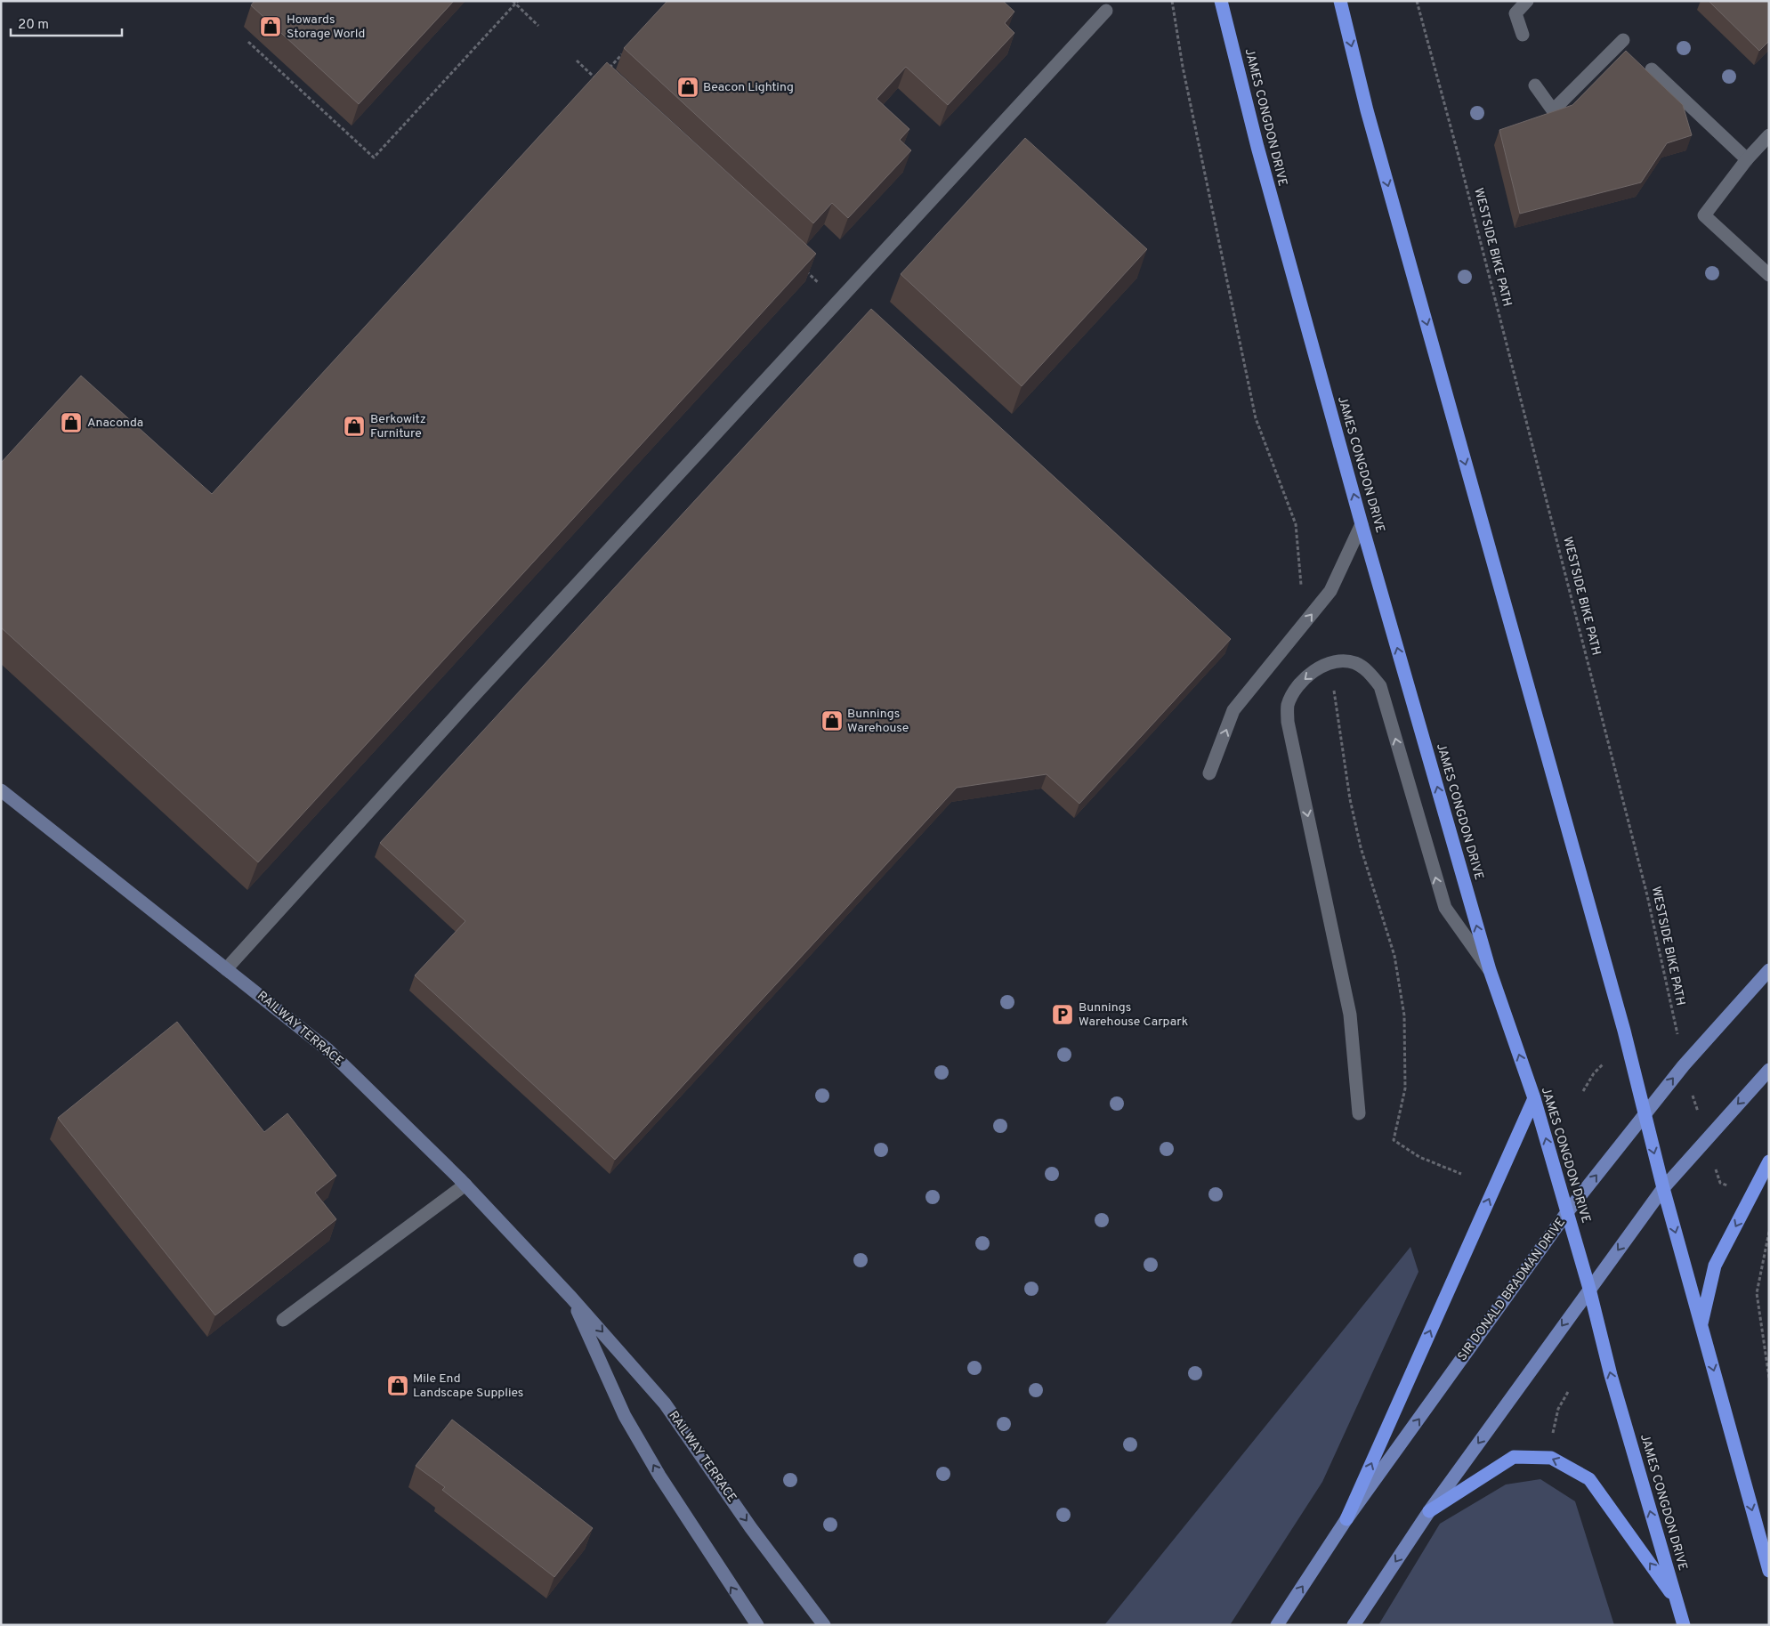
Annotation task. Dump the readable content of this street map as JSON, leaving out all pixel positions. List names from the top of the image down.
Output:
{
  "streets": {
    "highway": ["JAMES CONGDON DRIVE"],
    "main road": ["RAILWAY TERRACE", "SIR DONALD BRADMAN DRIVE"],
    "path": ["WESTSIDE BIKE PATH"]
  },
  "crossings": [
    ["JAMES CONGDON DRIVE", "SIR DONALD BRADMAN DRIVE"],
    ["WESTSIDE BIKE PATH", "SIR DONALD BRADMAN DRIVE"]
  ],
  "places": {
    "shop": [
      "Howards Storage World",
      "Beacon Lighting",
      "Anaconda",
      "Berkowitz Furniture",
      "Bunnings Warehouse",
      "Mile End Landscape Supplies"
    ],
    "parking": ["Bunnings Warehouse Carpark"]
  },
  "scale_bar": "20 m"
}
